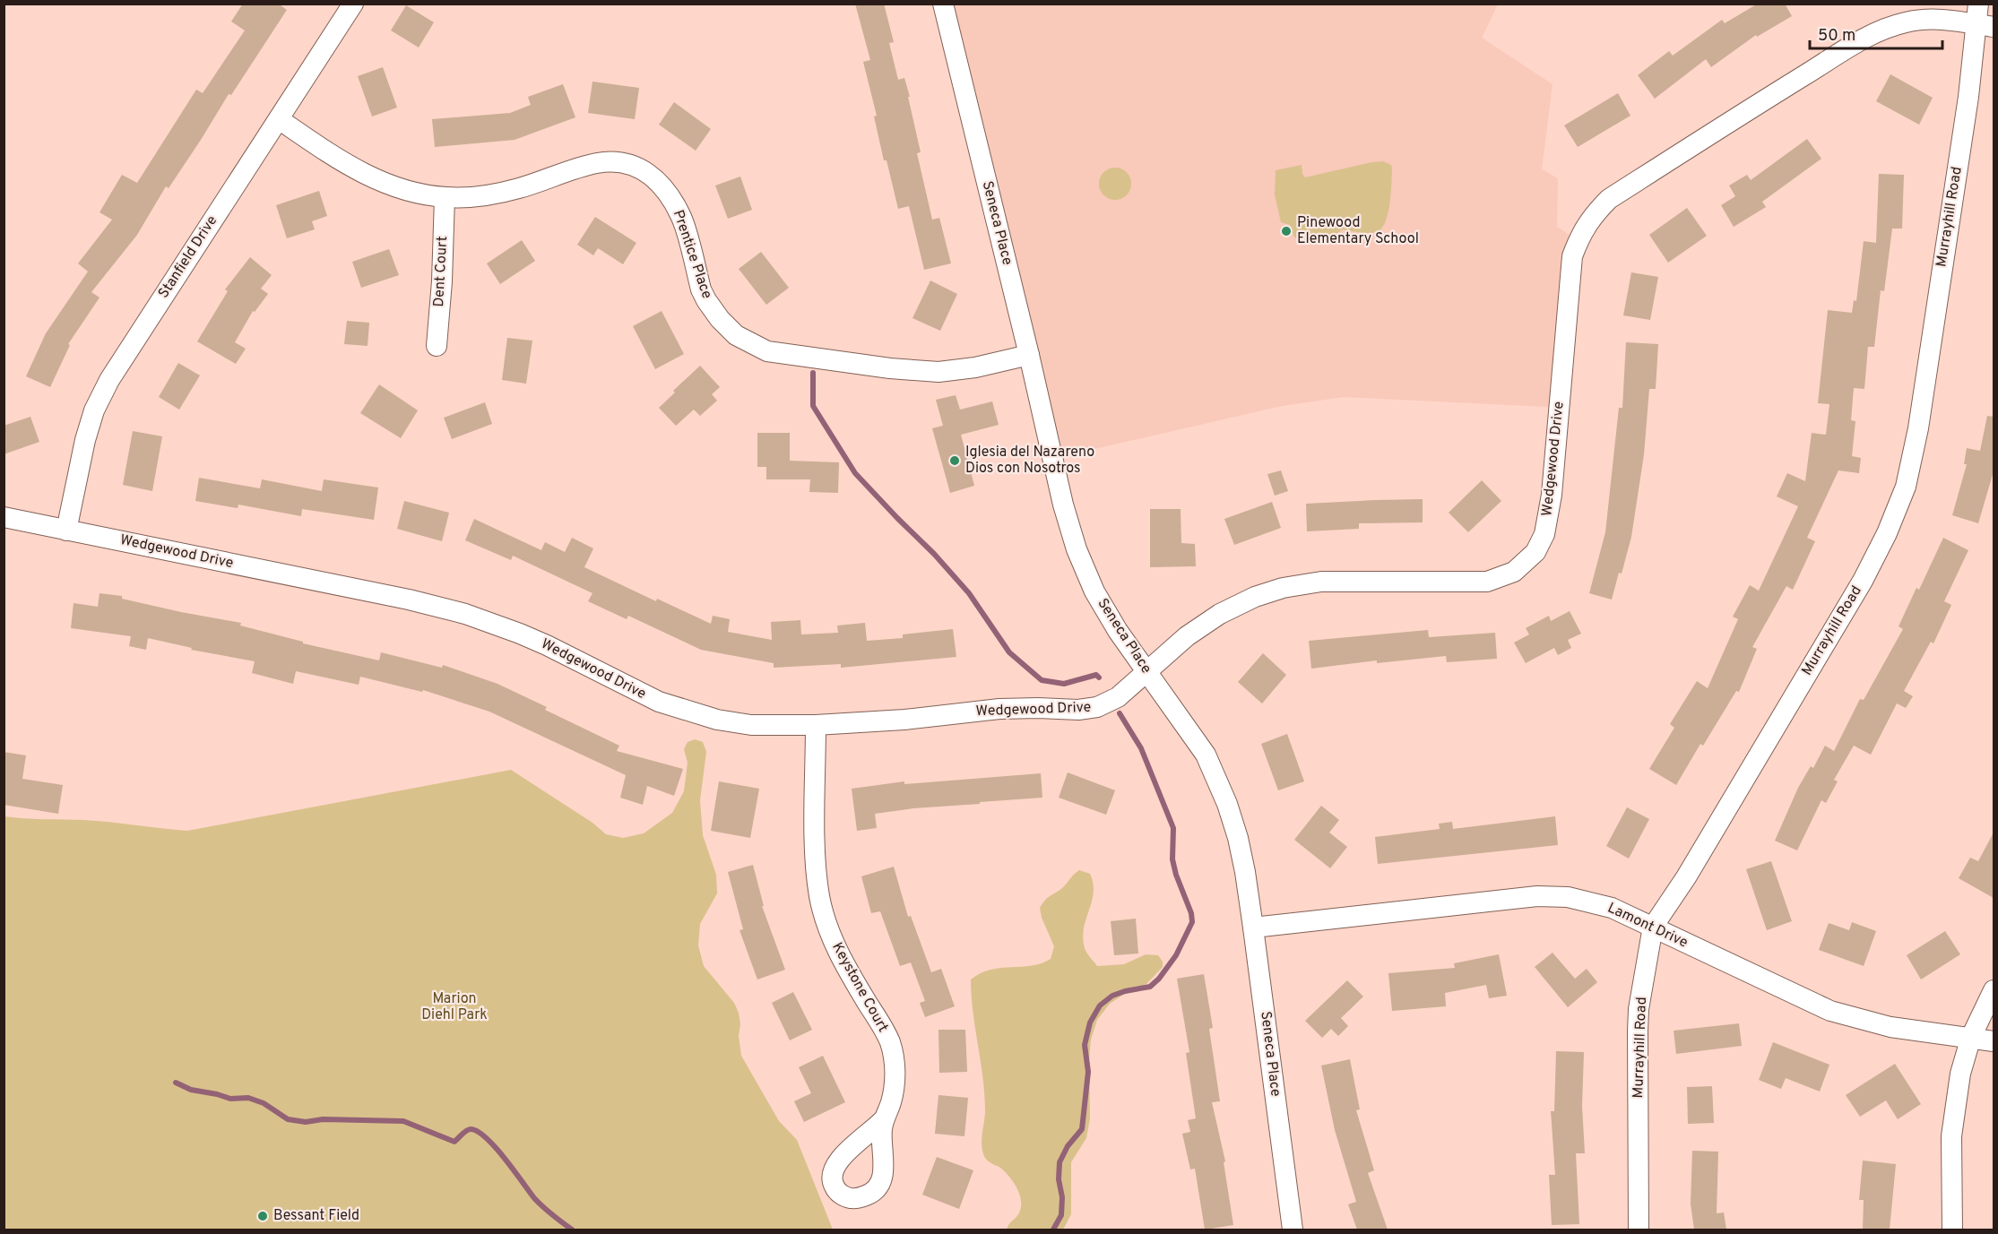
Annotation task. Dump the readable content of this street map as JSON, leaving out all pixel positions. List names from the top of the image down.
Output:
{
  "streets": {
    "street": [
      "Murrayhill Road",
      "Seneca Place",
      "Prentice Place",
      "Stanfield Drive",
      "Dent Court",
      "Wedgewood Drive",
      "Lamont Drive",
      "Keystone Court"
    ]
  },
  "crossings": [
    ["Murrayhill Road", "Wedgewood Drive"],
    ["Murrayhill Road", "Lamont Drive"],
    ["Seneca Place", "Prentice Place"],
    ["Seneca Place", "Wedgewood Drive"],
    ["Seneca Place", "Lamont Drive"],
    ["Prentice Place", "Stanfield Drive"],
    ["Prentice Place", "Dent Court"],
    ["Stanfield Drive", "Wedgewood Drive"],
    ["Wedgewood Drive", "Keystone Court"]
  ],
  "parks": ["Marion Diehl Park"],
  "places": ["Pinewood Elementary School", "Iglesia del Nazareno Dios con Nosotros", "Bessant Field"],
  "scale_bar": "50 m"
}
